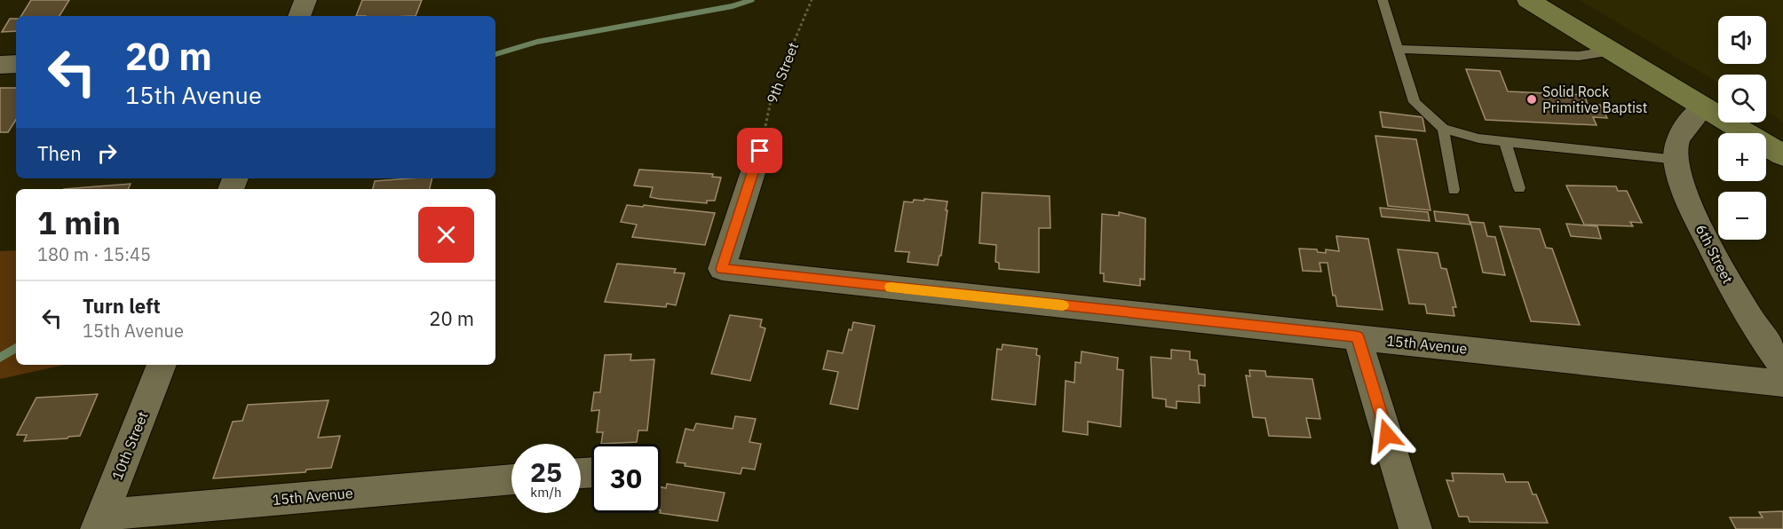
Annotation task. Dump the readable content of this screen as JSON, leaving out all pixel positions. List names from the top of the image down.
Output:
{
  "streets": {
    "street": ["6th Street", "15th Avenue", "10th Street"],
    "path": ["9th Street"]
  },
  "crossings": [
    ["9th Street", "15th Avenue"],
    ["15th Avenue", "10th Street"]
  ],
  "places": ["Solid Rock Primitive Baptist"],
  "page": {
    "map_buttons": ["+", "−"],
    "turn": ["20 m", "15th Avenue"],
    "then": "Then",
    "heading": ["1 min", "180 m · 15:45"],
    "list": [
      {
        "name": "Turn left",
        "note": "15th Avenue",
        "value": "20 m"
      }
    ],
    "speed": "25 km/h",
    "limit": "30"
  }
}
